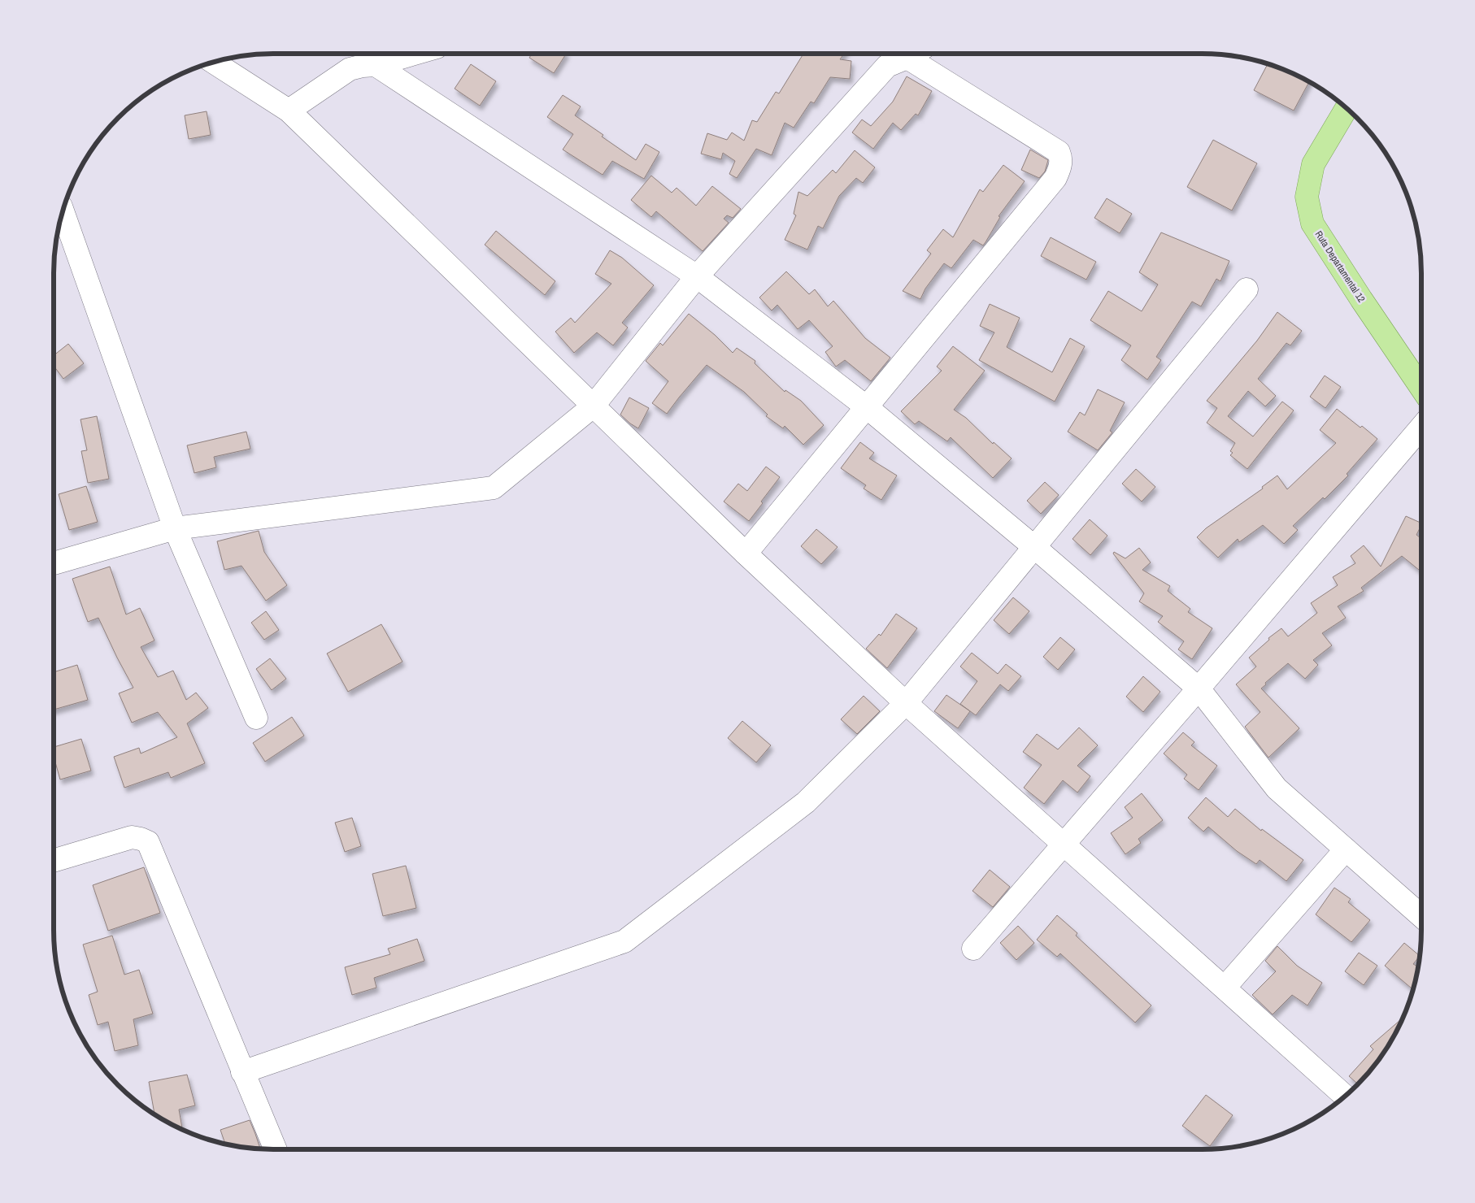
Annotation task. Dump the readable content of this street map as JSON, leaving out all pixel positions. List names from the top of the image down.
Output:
{
  "streets": {
    "main road": ["Ruta Departamental 12"]
  }
}
